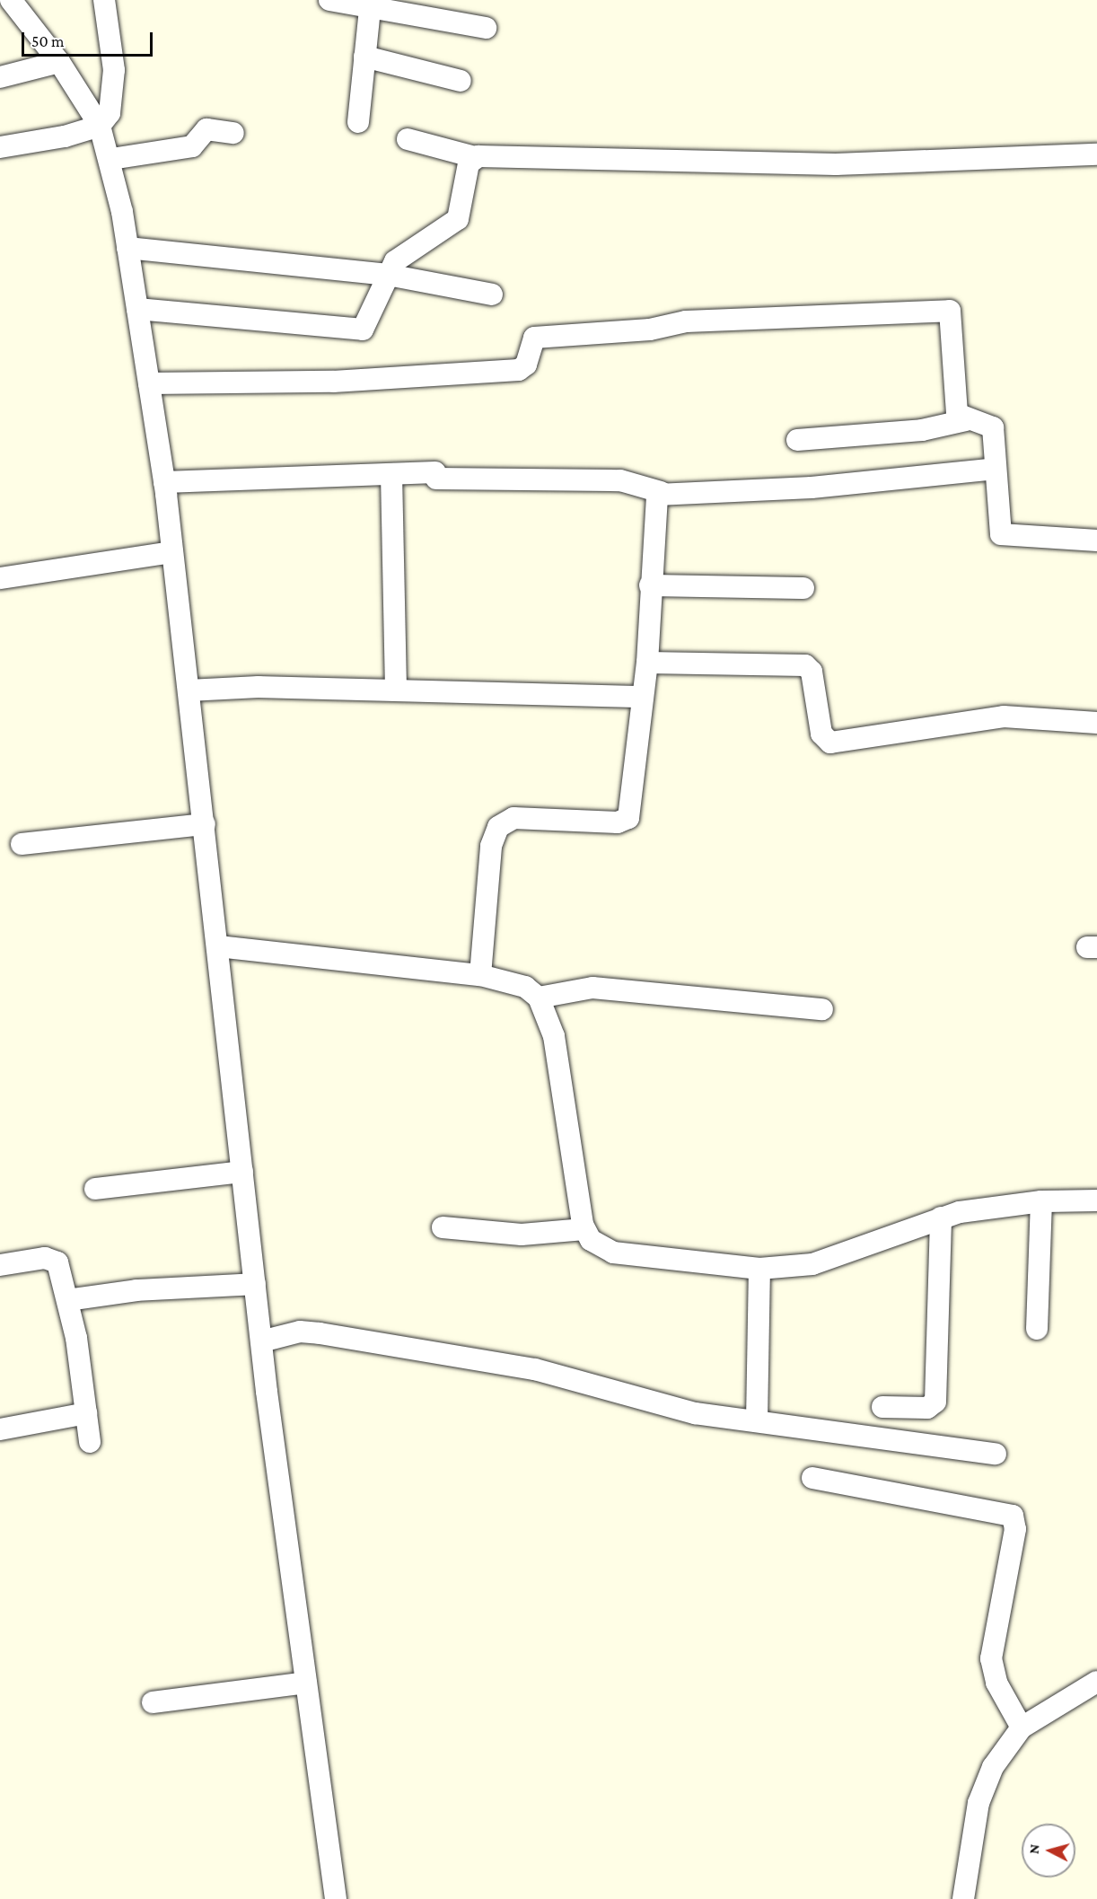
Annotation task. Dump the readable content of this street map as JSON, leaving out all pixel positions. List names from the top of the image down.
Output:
{
  "scale_bar": "50 m",
  "north": "left"
}
